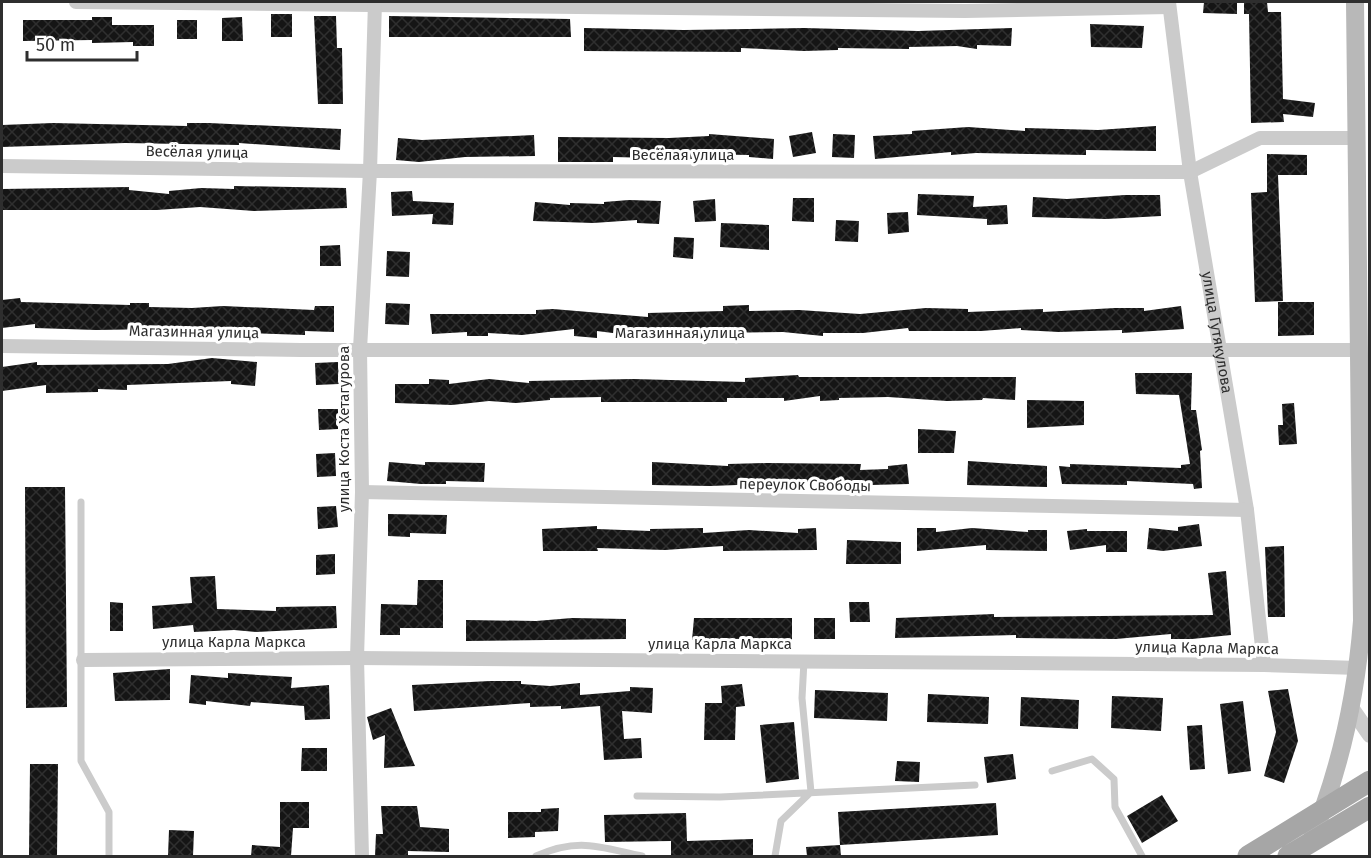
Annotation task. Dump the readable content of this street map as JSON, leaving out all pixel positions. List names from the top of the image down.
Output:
{
  "streets": {
    "street": [
      "Весёлая улица",
      "Магазинная улица",
      "улица Гутякулова",
      "улица Коста Хетагурова",
      "переулок Свободы",
      "улица Карла Маркса"
    ]
  },
  "crossings": [
    ["Весёлая улица", "улица Гутякулова"],
    ["Весёлая улица", "улица Коста Хетагурова"],
    ["Магазинная улица", "улица Гутякулова"],
    ["Магазинная улица", "улица Коста Хетагурова"],
    ["улица Гутякулова", "переулок Свободы"],
    ["улица Гутякулова", "улица Карла Маркса"],
    ["улица Коста Хетагурова", "переулок Свободы"],
    ["улица Коста Хетагурова", "улица Карла Маркса"]
  ],
  "scale_bar": "50 m"
}
